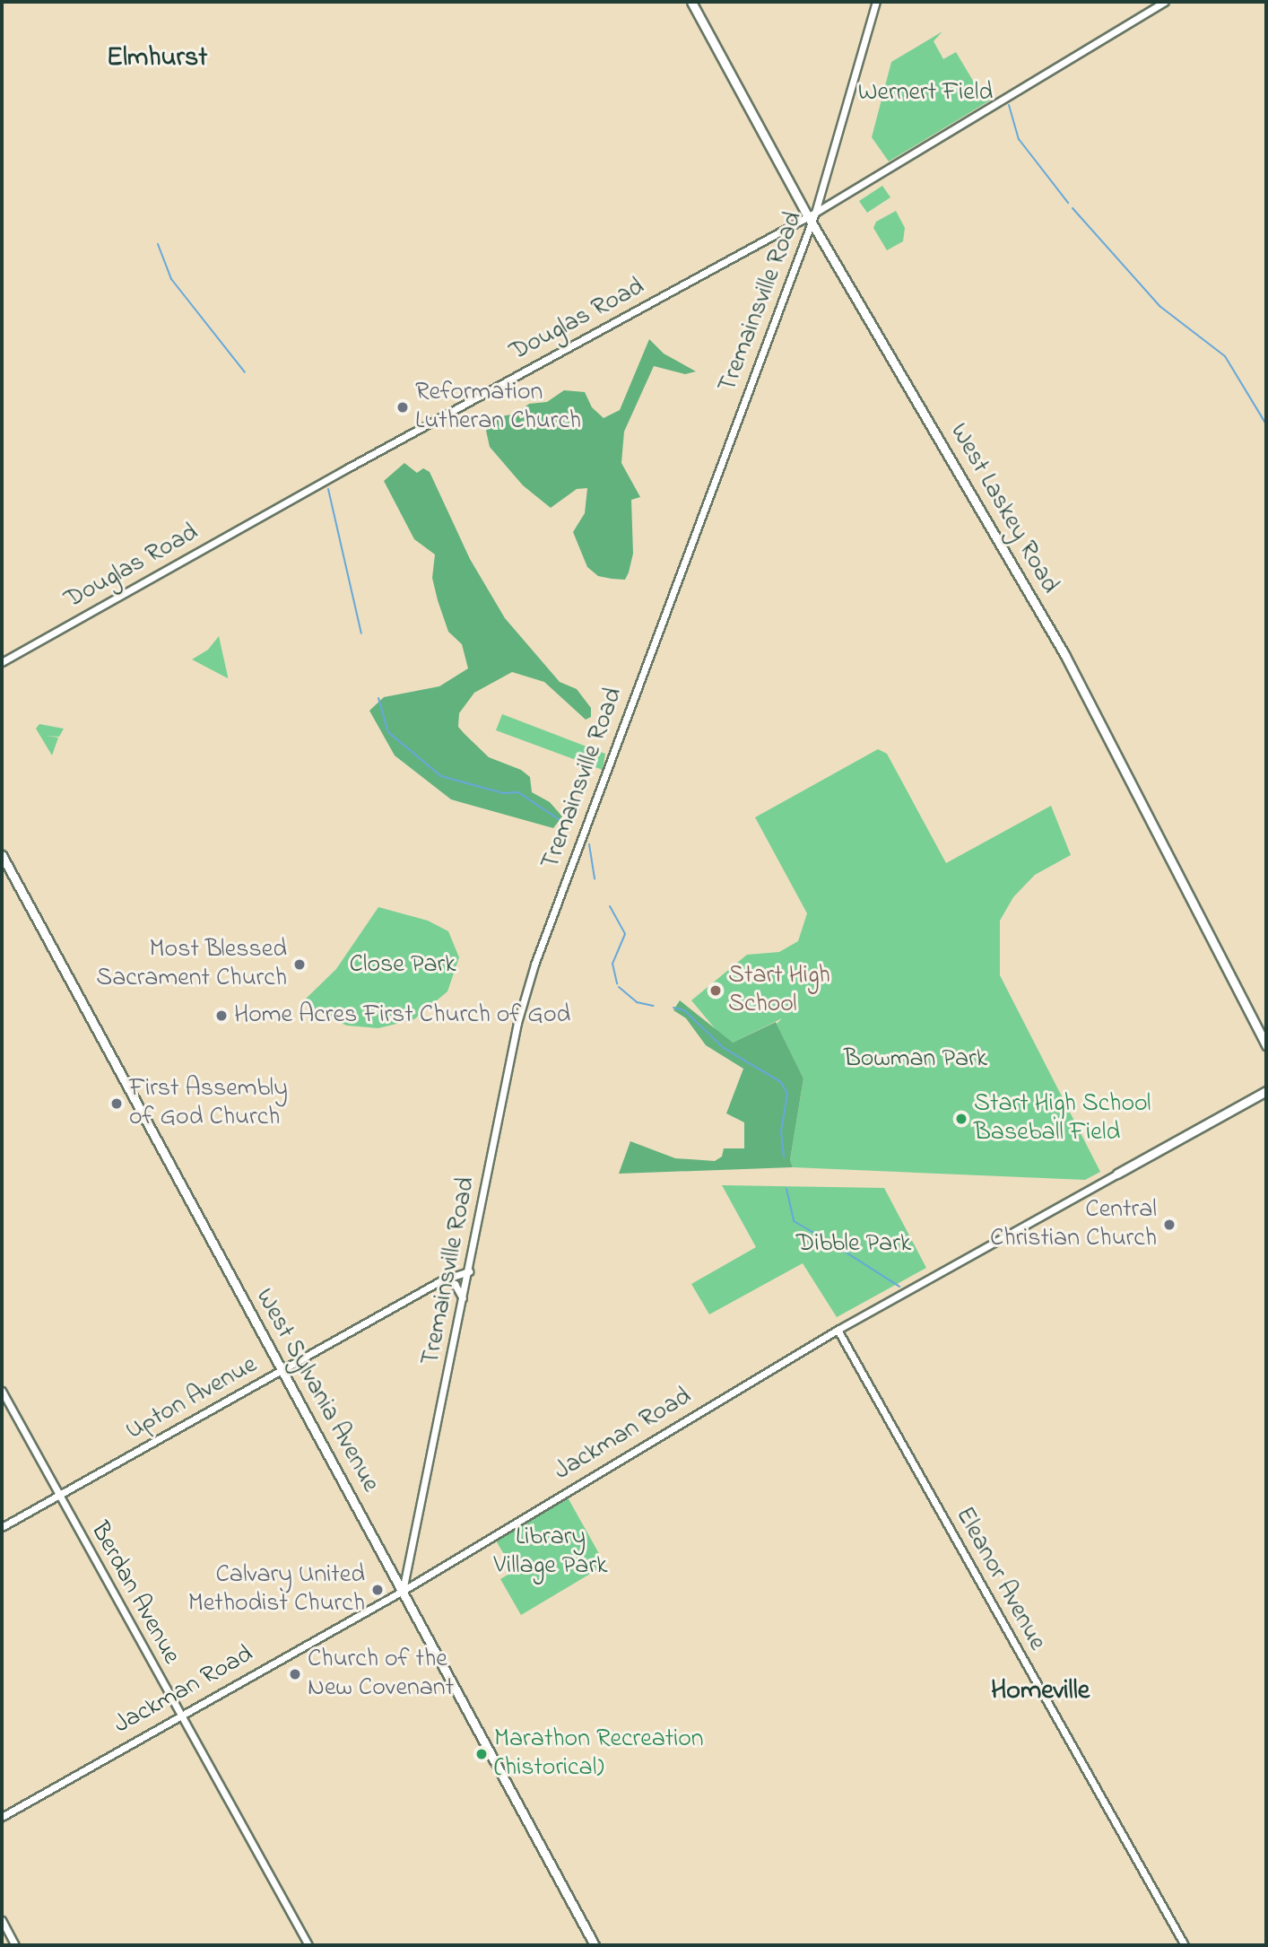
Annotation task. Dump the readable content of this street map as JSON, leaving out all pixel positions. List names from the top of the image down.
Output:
{
  "streets": {
    "main road": ["West Laskey Road", "West Sylvania Avenue", "Jackman Road"],
    "street": [
      "Tremainsville Road",
      "Douglas Road",
      "Upton Avenue",
      "Eleanor Avenue",
      "Berdan Avenue"
    ]
  },
  "crossings": [
    ["Tremainsville Road", "Douglas Road"],
    ["Tremainsville Road", "West Laskey Road"],
    ["Tremainsville Road", "West Sylvania Avenue"],
    ["Tremainsville Road", "Upton Avenue"],
    ["Tremainsville Road", "Jackman Road"],
    ["Douglas Road", "West Laskey Road"],
    ["West Sylvania Avenue", "Upton Avenue"],
    ["West Sylvania Avenue", "Jackman Road"],
    ["Upton Avenue", "Berdan Avenue"],
    ["Jackman Road", "Eleanor Avenue"],
    ["Jackman Road", "Berdan Avenue"]
  ],
  "districts": ["Elmhurst", "Homeville"],
  "parks": [
    "Wernert Field",
    "Close Park",
    "Bowman Park",
    "Dibble Park",
    "Library Village Park"
  ],
  "places": [
    "Reformation Lutheran Church",
    "Most Blessed Sacrament Church",
    "Start High School",
    "Home Acres First Church of God",
    "First Assembly of God Church",
    "Start High School Baseball Field",
    "Central Christian Church",
    "Calvary United Methodist Church",
    "Church of the New Covenant",
    "Marathon Recreation (historical)"
  ]
}
